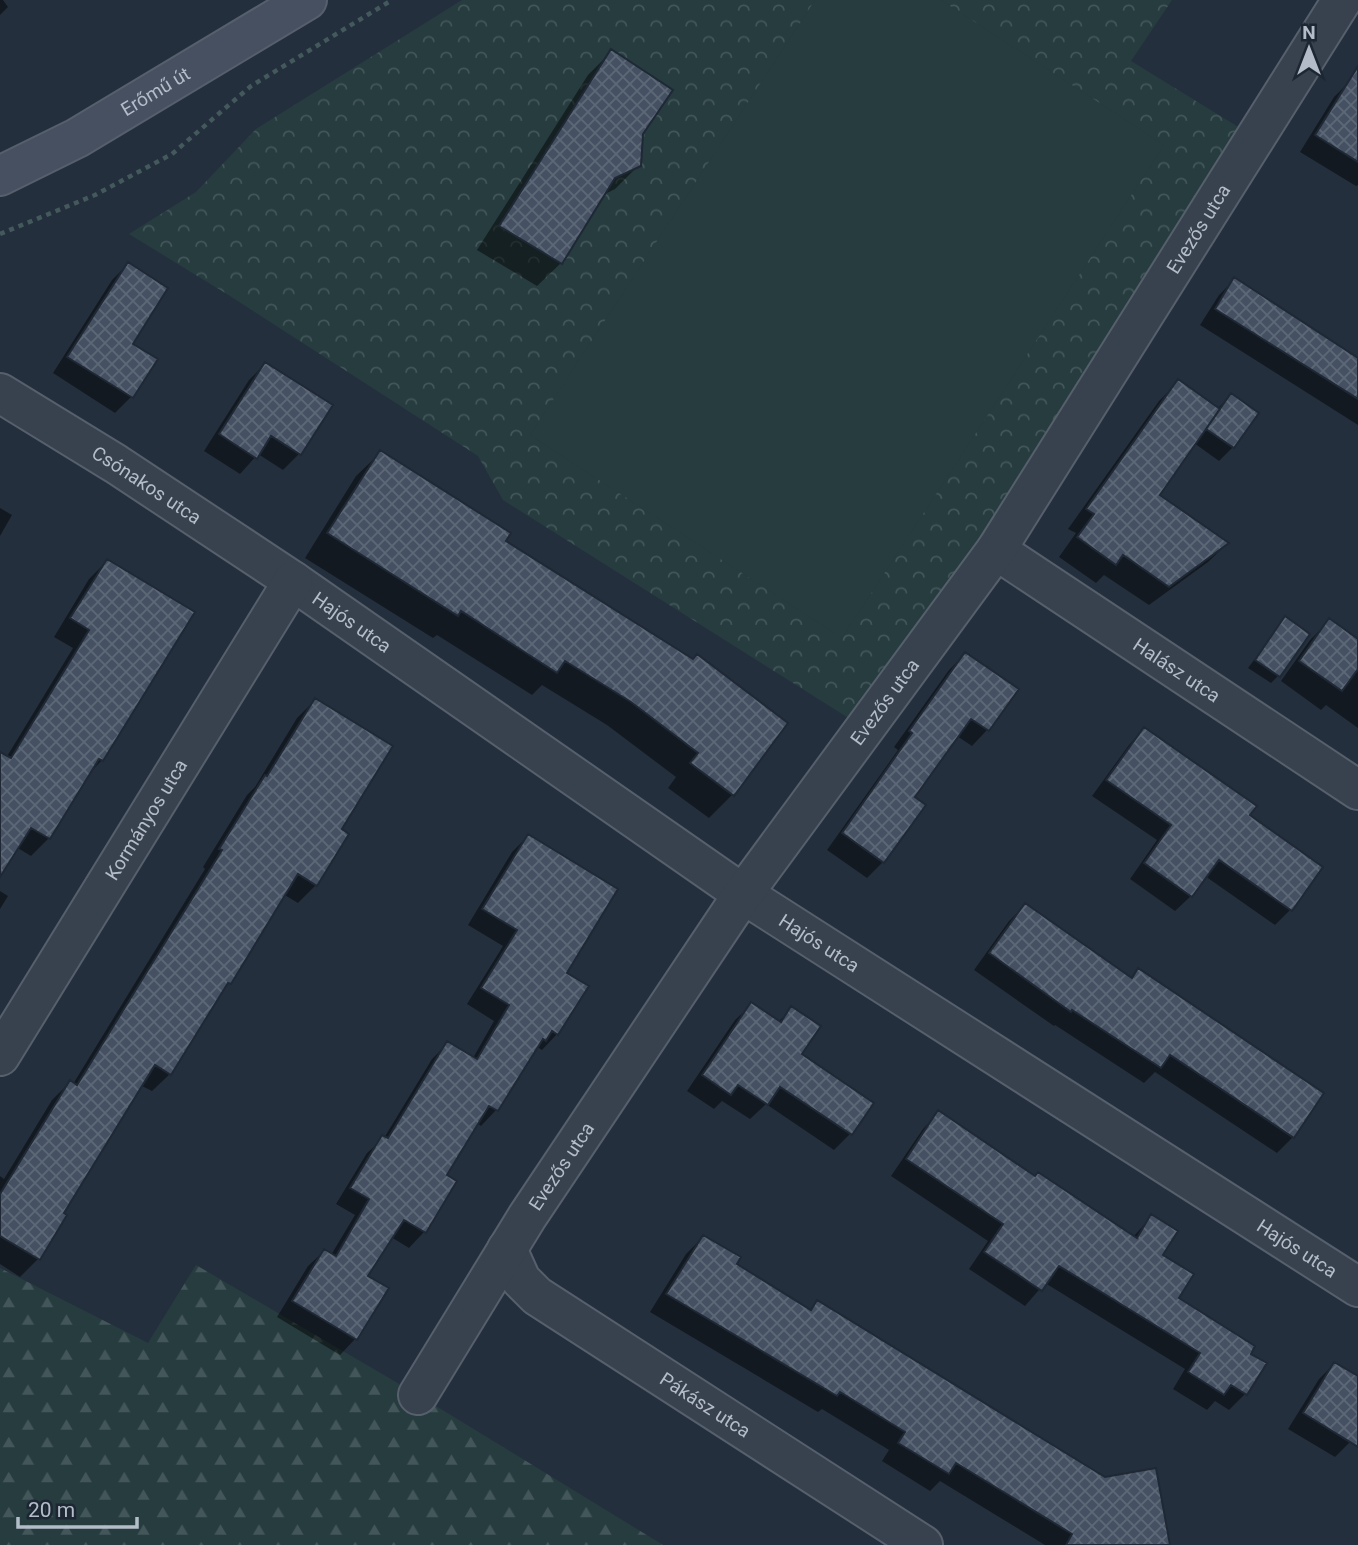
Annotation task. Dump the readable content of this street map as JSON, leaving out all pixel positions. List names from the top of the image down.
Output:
{
  "streets": {
    "street": [
      "Erőmű út",
      "Evezős utca",
      "Csónakos utca",
      "Hajós utca",
      "Halász utca",
      "Kormányos utca",
      "Pákász utca"
    ]
  },
  "crossings": [
    ["Evezős utca", "Hajós utca"],
    ["Evezős utca", "Halász utca"],
    ["Evezős utca", "Pákász utca"],
    ["Csónakos utca", "Hajós utca"],
    ["Csónakos utca", "Kormányos utca"],
    ["Hajós utca", "Kormányos utca"]
  ],
  "scale_bar": "20 m",
  "north": "top"
}
